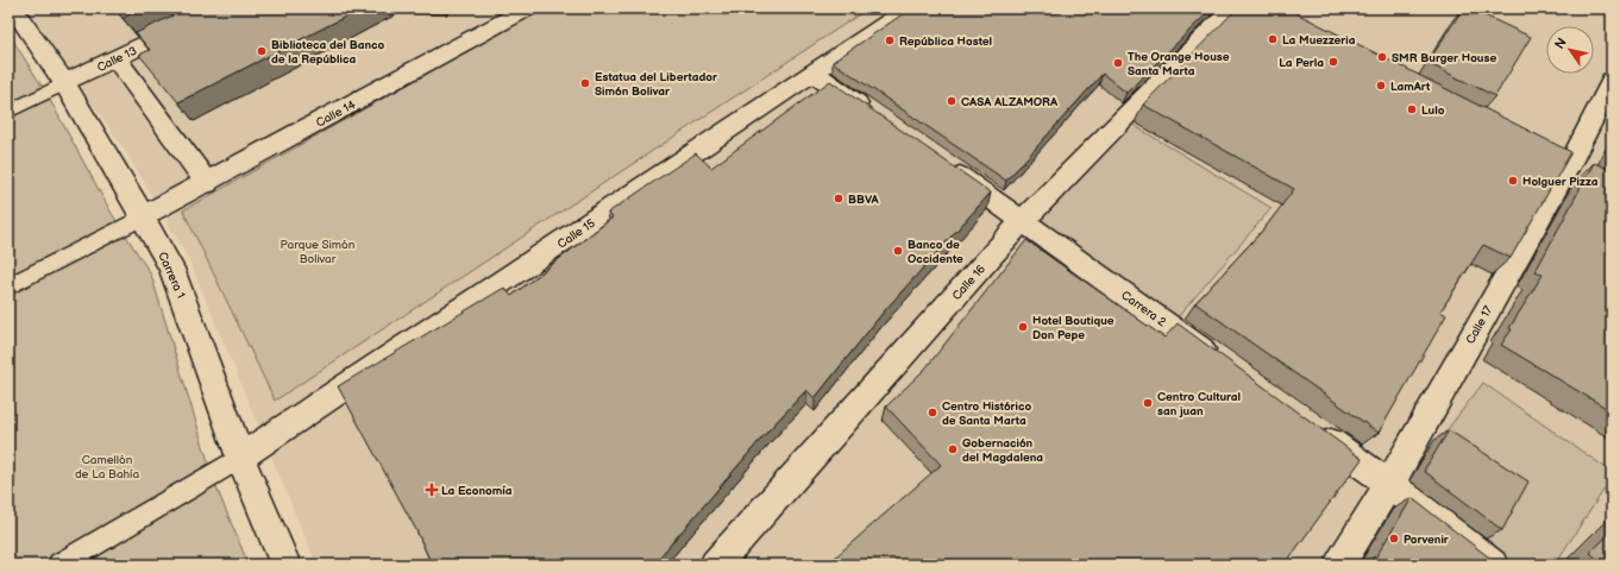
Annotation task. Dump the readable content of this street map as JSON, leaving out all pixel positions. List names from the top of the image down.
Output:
{
  "streets": {
    "street": [
      "Calle 13",
      "Calle 14",
      "Calle 15",
      "Carrera 1",
      "Calle 16",
      "Carrera 2",
      "Calle 17"
    ]
  },
  "crossings": [
    ["Calle 13", "Carrera 1"],
    ["Calle 14", "Carrera 1"],
    ["Calle 15", "Carrera 1"],
    ["Calle 16", "Carrera 2"]
  ],
  "parks": ["Parque Simón Bolivar", "Camellón de La Bahía"],
  "places": {
    "other": [
      "La Muezzeria",
      "República Hostel",
      "Biblioteca del Banco de la República",
      "SMR Burger House",
      "La Perla",
      "The Orange House Santa Marta",
      "Estatua del Libertador Simón Bolivar",
      "LamArt",
      "CASA ALZAMORA",
      "Lulo",
      "Holguer Pizza",
      "BBVA",
      "Banco de Occidente",
      "Hotel Boutique Don Pepe",
      "Centro Cultural san juan",
      "Centro Histórico de Santa Marta",
      "Gobernación del Magdalena",
      "Porvenir"
    ],
    "health": ["La Economía"]
  },
  "north": "top left"
}
